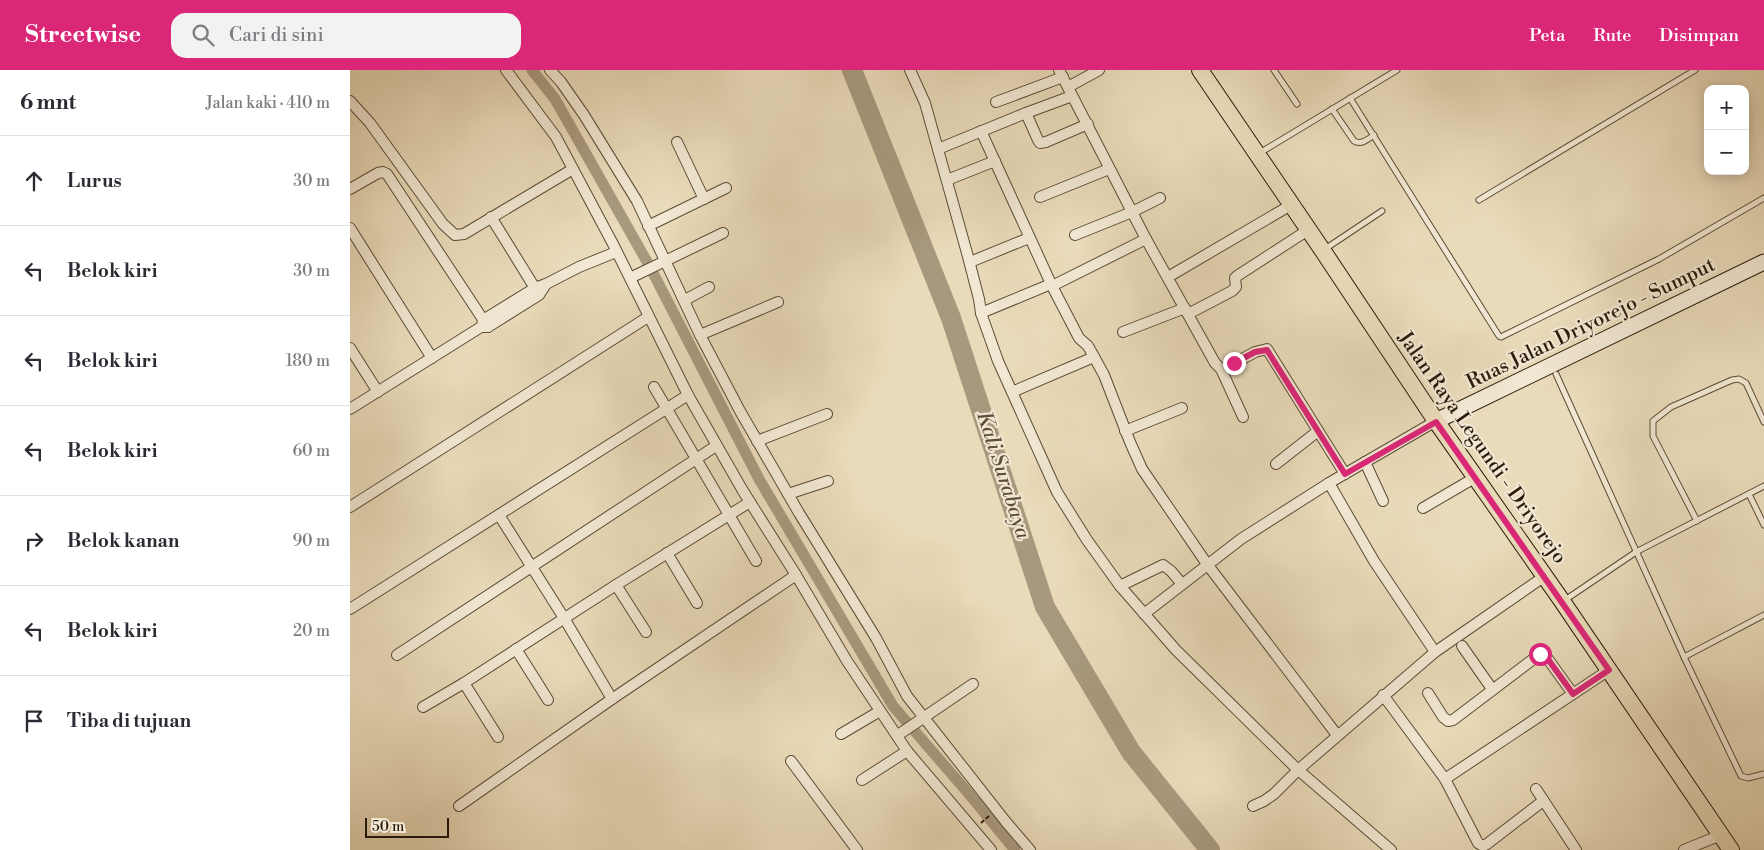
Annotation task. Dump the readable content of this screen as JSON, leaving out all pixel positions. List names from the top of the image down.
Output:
{
  "streets": {
    "main road": ["Ruas Jalan Driyorejo - Sumput", "Jalan Raya Legundi - Driyorejo"]
  },
  "crossings": [
    ["Ruas Jalan Driyorejo - Sumput", "Jalan Raya Legundi - Driyorejo"]
  ],
  "water": ["Kali Surabaya"],
  "scale_bar": "50 m",
  "page": {
    "header": "Streetwise",
    "search": "Cari di sini",
    "nav": ["Peta", "Rute", "Disimpan"],
    "heading": ["6 mnt", "Jalan kaki · 410 m"],
    "map_buttons": ["+", "−"],
    "list": [
      ["Lurus", "30 m"],
      ["Belok kiri", "30 m"],
      ["Belok kiri", "180 m"],
      ["Belok kiri", "60 m"],
      ["Belok kanan", "90 m"],
      ["Belok kiri", "20 m"],
      "Tiba di tujuan"
    ],
    "scale": "50 m"
  }
}
